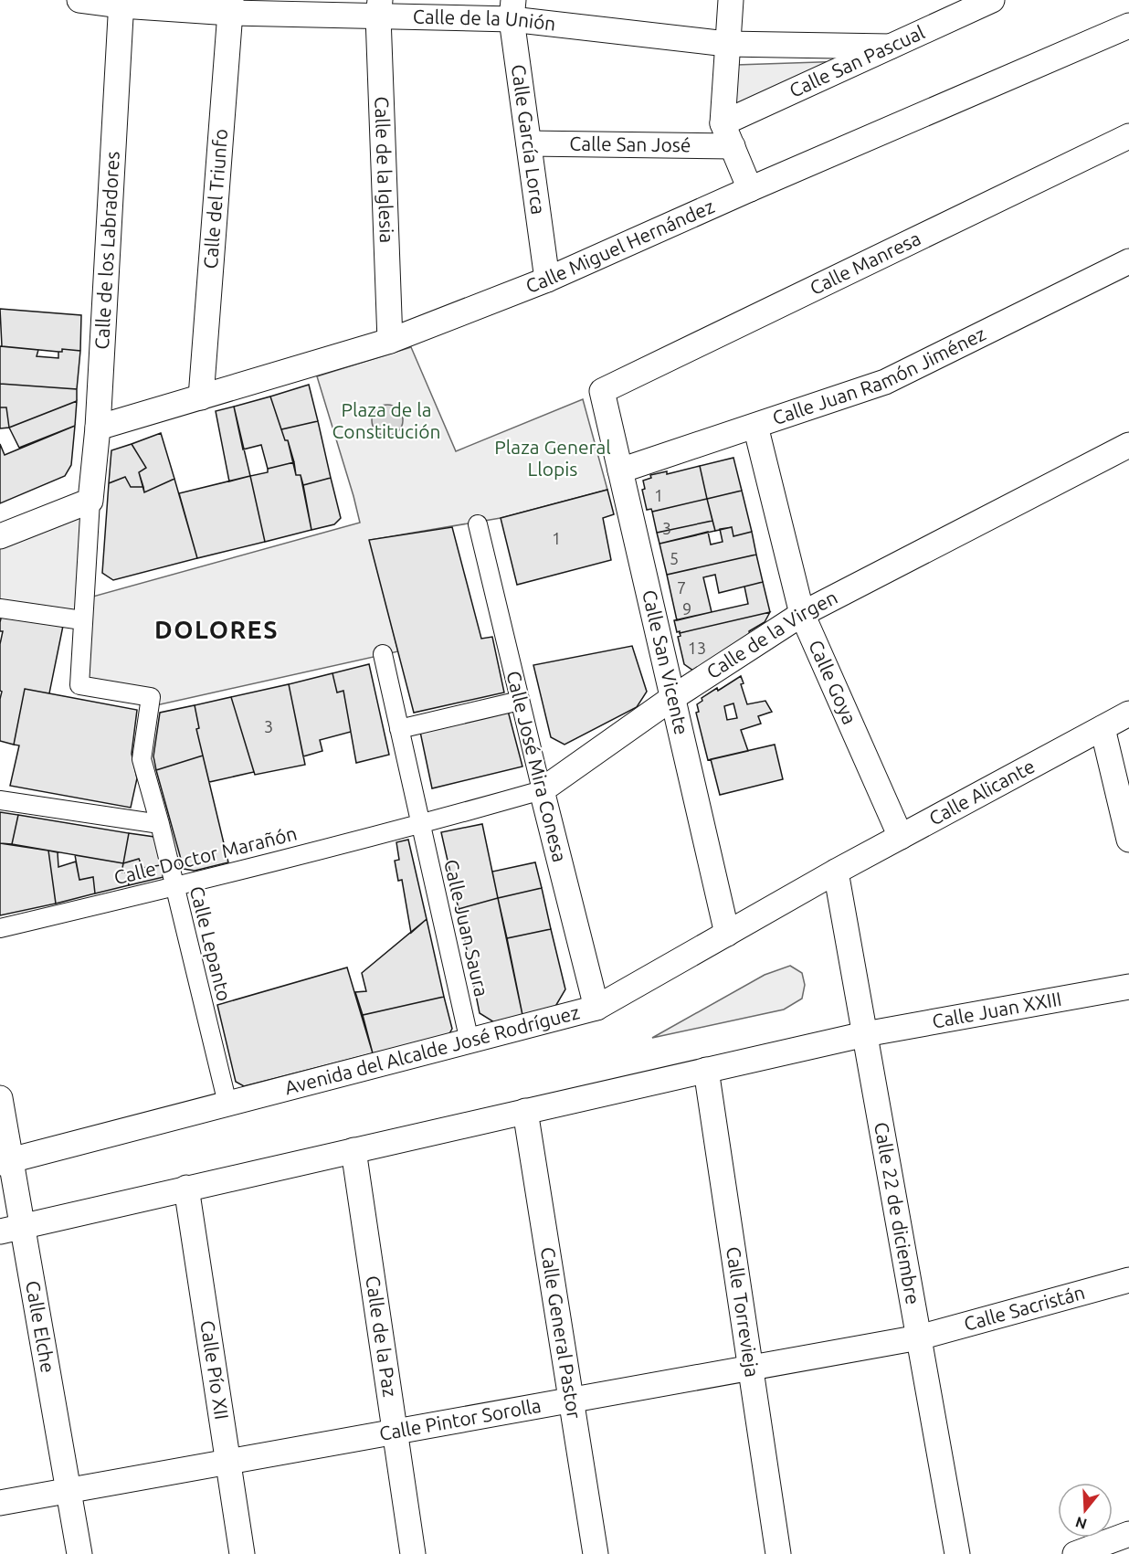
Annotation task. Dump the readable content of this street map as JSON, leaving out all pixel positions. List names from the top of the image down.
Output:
{
  "streets": {
    "street": [
      "Calle de la Unión",
      "Calle San Pascual",
      "Calle García Lorca",
      "Calle San José",
      "Calle de la Iglesia",
      "Calle del Triunfo",
      "Calle Miguel Hernández",
      "Calle de los Labradores",
      "Calle Manresa",
      "Calle Juan Ramón Jiménez",
      "Calle de la Virgen",
      "Calle San Vicente",
      "Calle Goya",
      "Calle José Mira Conesa",
      "Calle Alicante",
      "Calle Doctor Marañón",
      "Calle Juan Saura",
      "Calle Lepanto",
      "Calle Juan XXIII",
      "Avenida del Alcalde José Rodríguez",
      "Calle 22 de diciembre",
      "Calle Sacristán",
      "Calle Torrevieja",
      "Calle Elche",
      "Calle General Pastor",
      "Calle de la Paz",
      "Calle Pío XII",
      "Calle Pintor Sorolla"
    ]
  },
  "crossings": [
    ["Calle de la Unión", "Calle San Pascual"],
    ["Calle de la Unión", "Calle García Lorca"],
    ["Calle de la Unión", "Calle de la Iglesia"],
    ["Calle de la Unión", "Calle del Triunfo"],
    ["Calle de la Unión", "Calle de los Labradores"],
    ["Calle García Lorca", "Calle San José"],
    ["Calle García Lorca", "Calle Miguel Hernández"],
    ["Calle de la Iglesia", "Calle Miguel Hernández"],
    ["Calle del Triunfo", "Calle Miguel Hernández"],
    ["Calle Miguel Hernández", "Calle de los Labradores"],
    ["Calle Manresa", "Calle San Vicente"],
    ["Calle Juan Ramón Jiménez", "Calle San Vicente"],
    ["Calle Juan Ramón Jiménez", "Calle Goya"],
    ["Calle de la Virgen", "Calle San Vicente"],
    ["Calle de la Virgen", "Calle Goya"],
    ["Calle de la Virgen", "Calle José Mira Conesa"],
    ["Calle de la Virgen", "Calle Doctor Marañón"],
    ["Calle de la Virgen", "Calle Juan Saura"],
    ["Calle San Vicente", "Avenida del Alcalde José Rodríguez"],
    ["Calle Goya", "Calle Alicante"],
    ["Calle José Mira Conesa", "Avenida del Alcalde José Rodríguez"],
    ["Calle Alicante", "Avenida del Alcalde José Rodríguez"],
    ["Calle Alicante", "Calle 22 de diciembre"],
    ["Calle Doctor Marañón", "Calle Juan Saura"],
    ["Calle Doctor Marañón", "Calle Lepanto"],
    ["Calle Juan Saura", "Avenida del Alcalde José Rodríguez"],
    ["Calle Lepanto", "Avenida del Alcalde José Rodríguez"],
    ["Calle Juan XXIII", "Calle 22 de diciembre"],
    ["Avenida del Alcalde José Rodríguez", "Calle 22 de diciembre"],
    ["Avenida del Alcalde José Rodríguez", "Calle Elche"],
    ["Calle 22 de diciembre", "Calle Sacristán"],
    ["Calle 22 de diciembre", "Calle Pintor Sorolla"],
    ["Calle Sacristán", "Calle Pintor Sorolla"],
    ["Calle Torrevieja", "Calle Pintor Sorolla"],
    ["Calle Elche", "Calle Pintor Sorolla"],
    ["Calle General Pastor", "Calle Pintor Sorolla"],
    ["Calle de la Paz", "Calle Pintor Sorolla"],
    ["Calle Pío XII", "Calle Pintor Sorolla"]
  ],
  "districts": ["DOLORES"],
  "parks": ["Plaza de la Constitución", "Plaza General Llopis"],
  "house_numbers": [
    "1",
    "3",
    "1",
    "5",
    "7",
    "9",
    "13",
    "3"
  ],
  "north": "bottom"
}
